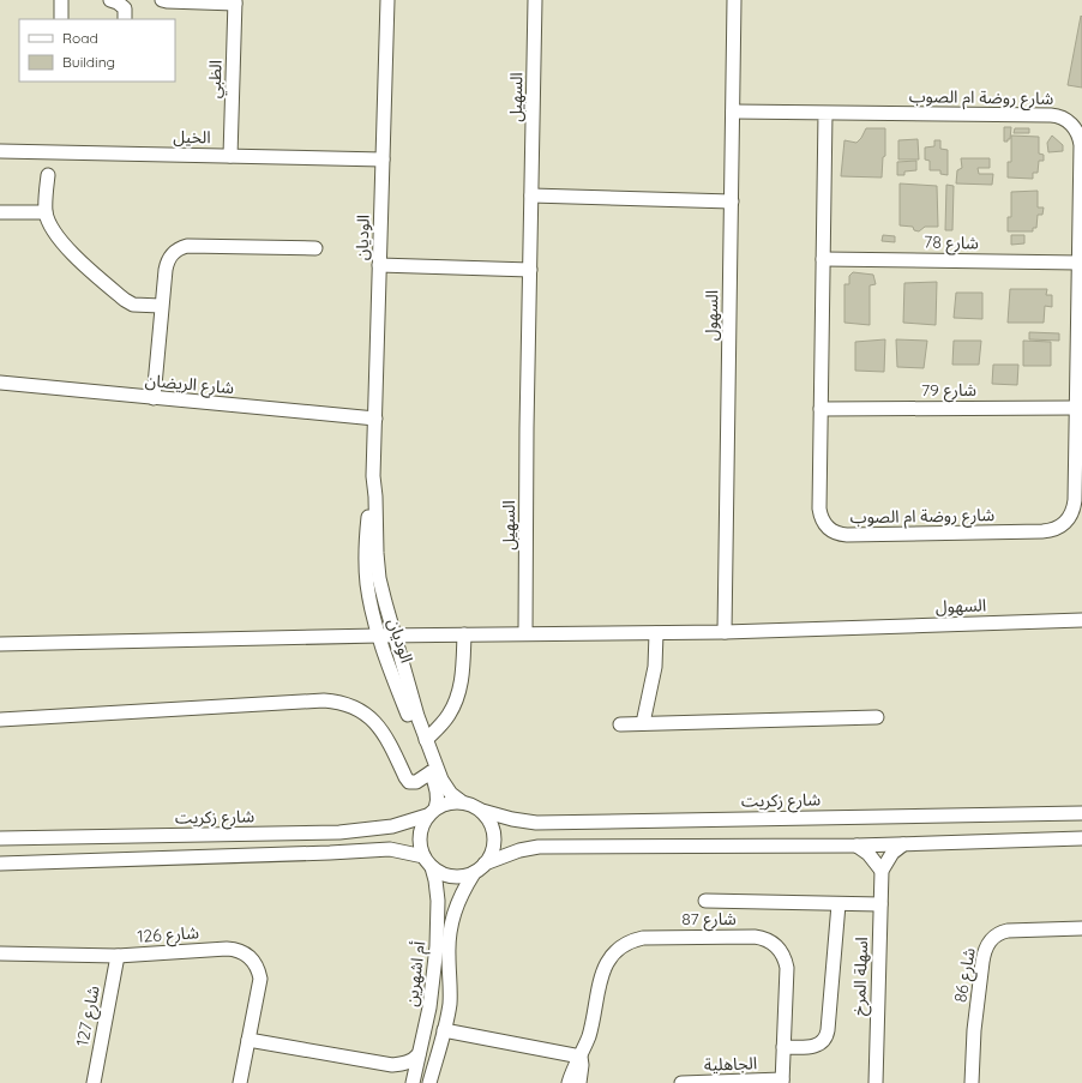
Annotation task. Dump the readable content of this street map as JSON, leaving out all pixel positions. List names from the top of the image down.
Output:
{
  "streets": {
    "street": [
      "الظبي",
      "السهيل",
      "شارع روضة ام الصوب",
      "الخيل",
      "الوديان",
      "شارع 78",
      "السهول",
      "شارع الريضان",
      "شارع 79",
      "شارع زكريت",
      "شارع 87",
      "شارع 126",
      "أم اشهرين",
      "شارع 86",
      "اسهلة المرخ",
      "شارع 127",
      "الجاهلية"
    ]
  },
  "crossings": [
    ["الظبي", "الخيل"],
    ["السهيل", "السهول"],
    ["شارع روضة ام الصوب", "شارع 78"],
    ["شارع روضة ام الصوب", "السهول"],
    ["شارع روضة ام الصوب", "شارع 79"],
    ["الخيل", "الوديان"],
    ["الوديان", "شارع الريضان"],
    ["الوديان", "شارع زكريت"],
    ["الوديان", "أم اشهرين"],
    ["شارع زكريت", "أم اشهرين"],
    ["شارع 87", "الجاهلية"],
    ["شارع 126", "شارع 127"]
  ],
  "legend": ["Road", "Building"]
}
